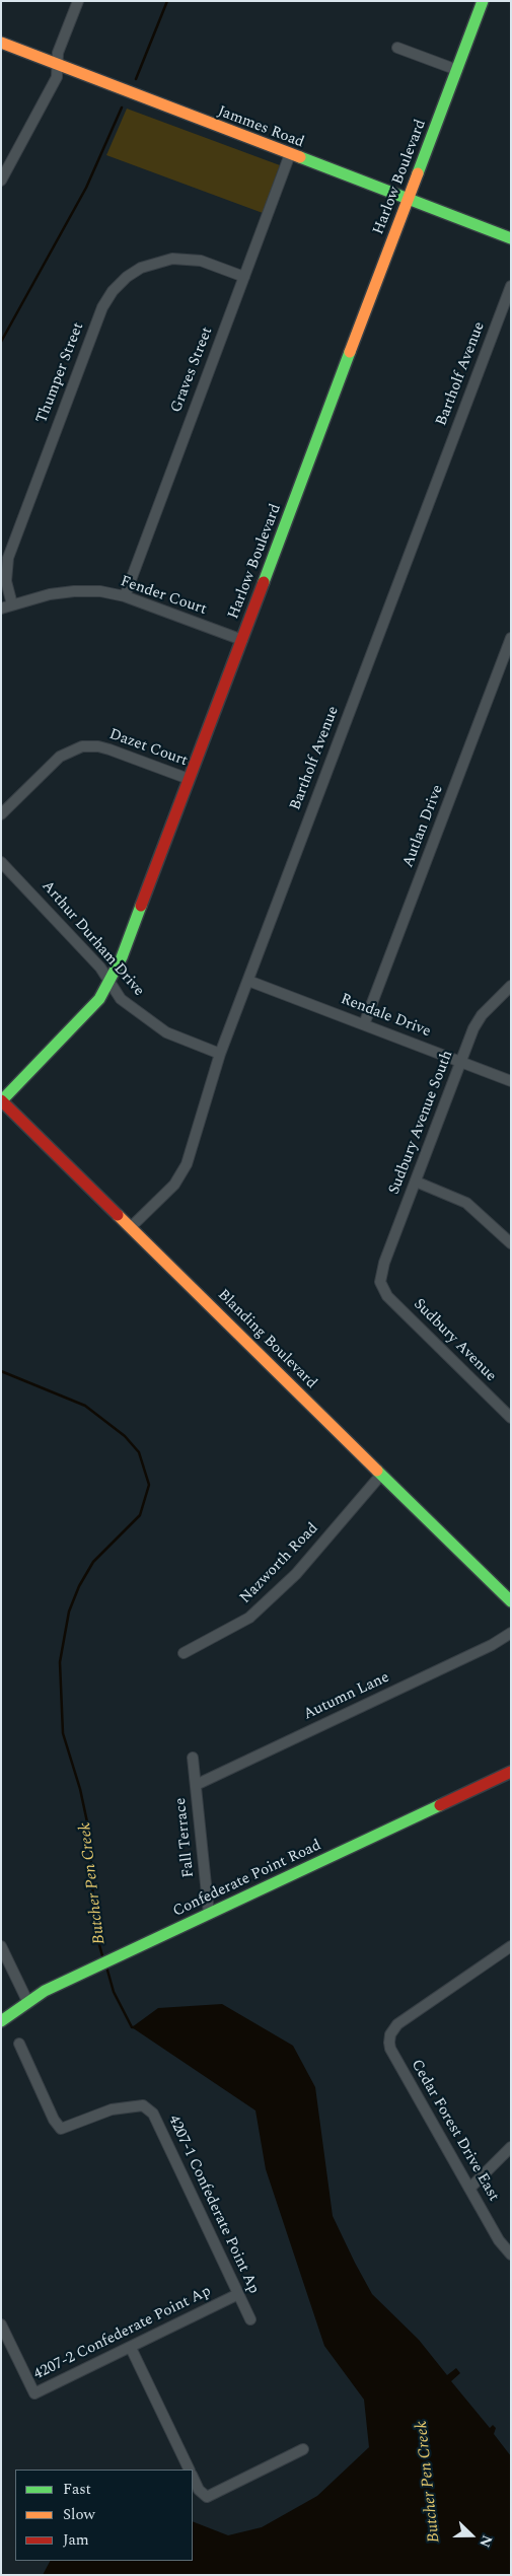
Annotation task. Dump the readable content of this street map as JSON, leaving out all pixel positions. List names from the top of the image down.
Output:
{
  "streets": {
    "street": [
      "Jammes Road",
      "Harlow Boulevard",
      "Graves Street",
      "Thumper Street",
      "Bartholf Avenue",
      "Fender Court",
      "Dazet Court",
      "Autlan Drive",
      "Arthur Durham Drive",
      "Rendale Drive",
      "Sudbury Avenue South",
      "Blanding Boulevard",
      "Sudbury Avenue",
      "Nazworth Road",
      "Autumn Lane",
      "Fall Terrace",
      "Confederate Point Road",
      "Cedar Forest Drive East",
      "4207-1 Confederate Point Ap",
      "4207-2 Confederate Point Ap"
    ]
  },
  "crossings": [
    ["Jammes Road", "Harlow Boulevard"],
    ["Jammes Road", "Graves Street"],
    ["Harlow Boulevard", "Fender Court"],
    ["Harlow Boulevard", "Dazet Court"],
    ["Harlow Boulevard", "Arthur Durham Drive"],
    ["Harlow Boulevard", "Blanding Boulevard"],
    ["Graves Street", "Thumper Street"],
    ["Graves Street", "Fender Court"],
    ["Thumper Street", "Fender Court"],
    ["Bartholf Avenue", "Arthur Durham Drive"],
    ["Bartholf Avenue", "Rendale Drive"],
    ["Bartholf Avenue", "Blanding Boulevard"],
    ["Autlan Drive", "Rendale Drive"],
    ["Rendale Drive", "Sudbury Avenue South"],
    ["Sudbury Avenue South", "Sudbury Avenue"],
    ["Blanding Boulevard", "Nazworth Road"],
    ["Autumn Lane", "Fall Terrace"],
    ["Fall Terrace", "Confederate Point Road"],
    ["4207-1 Confederate Point Ap", "4207-2 Confederate Point Ap"]
  ],
  "water": ["Butcher Pen Creek"],
  "legend": ["Fast", "Slow", "Jam"],
  "north": "right"
}
